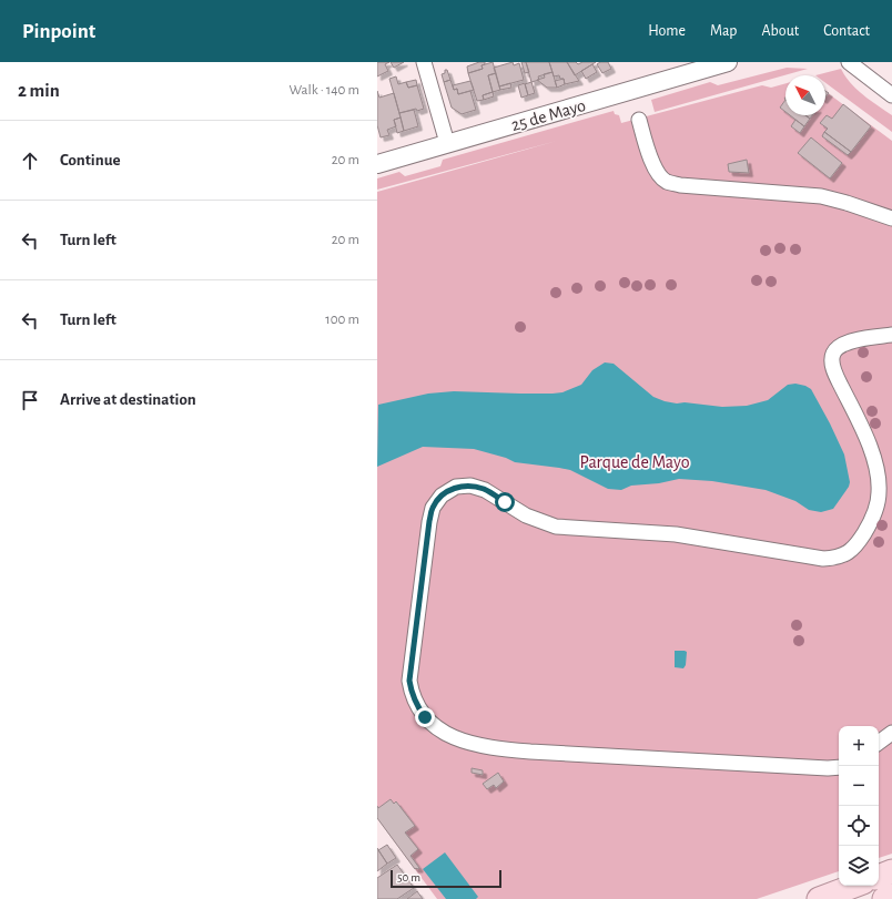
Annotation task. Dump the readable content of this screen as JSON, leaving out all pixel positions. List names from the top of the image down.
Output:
{
  "streets": {
    "street": ["25 de Mayo"]
  },
  "parks": ["Parque de Mayo"],
  "scale_bar": "50 m",
  "north": "top left",
  "page": {
    "header": "Pinpoint",
    "nav": [
      "Home",
      "Map",
      "About",
      "Contact"
    ],
    "heading": ["2 min", "Walk · 140 m"],
    "list": [
      ["Continue", "20 m"],
      ["Turn left", "20 m"],
      ["Turn left", "100 m"],
      "Arrive at destination"
    ],
    "map_buttons": ["+", "−"],
    "scale": "50 m"
  }
}
